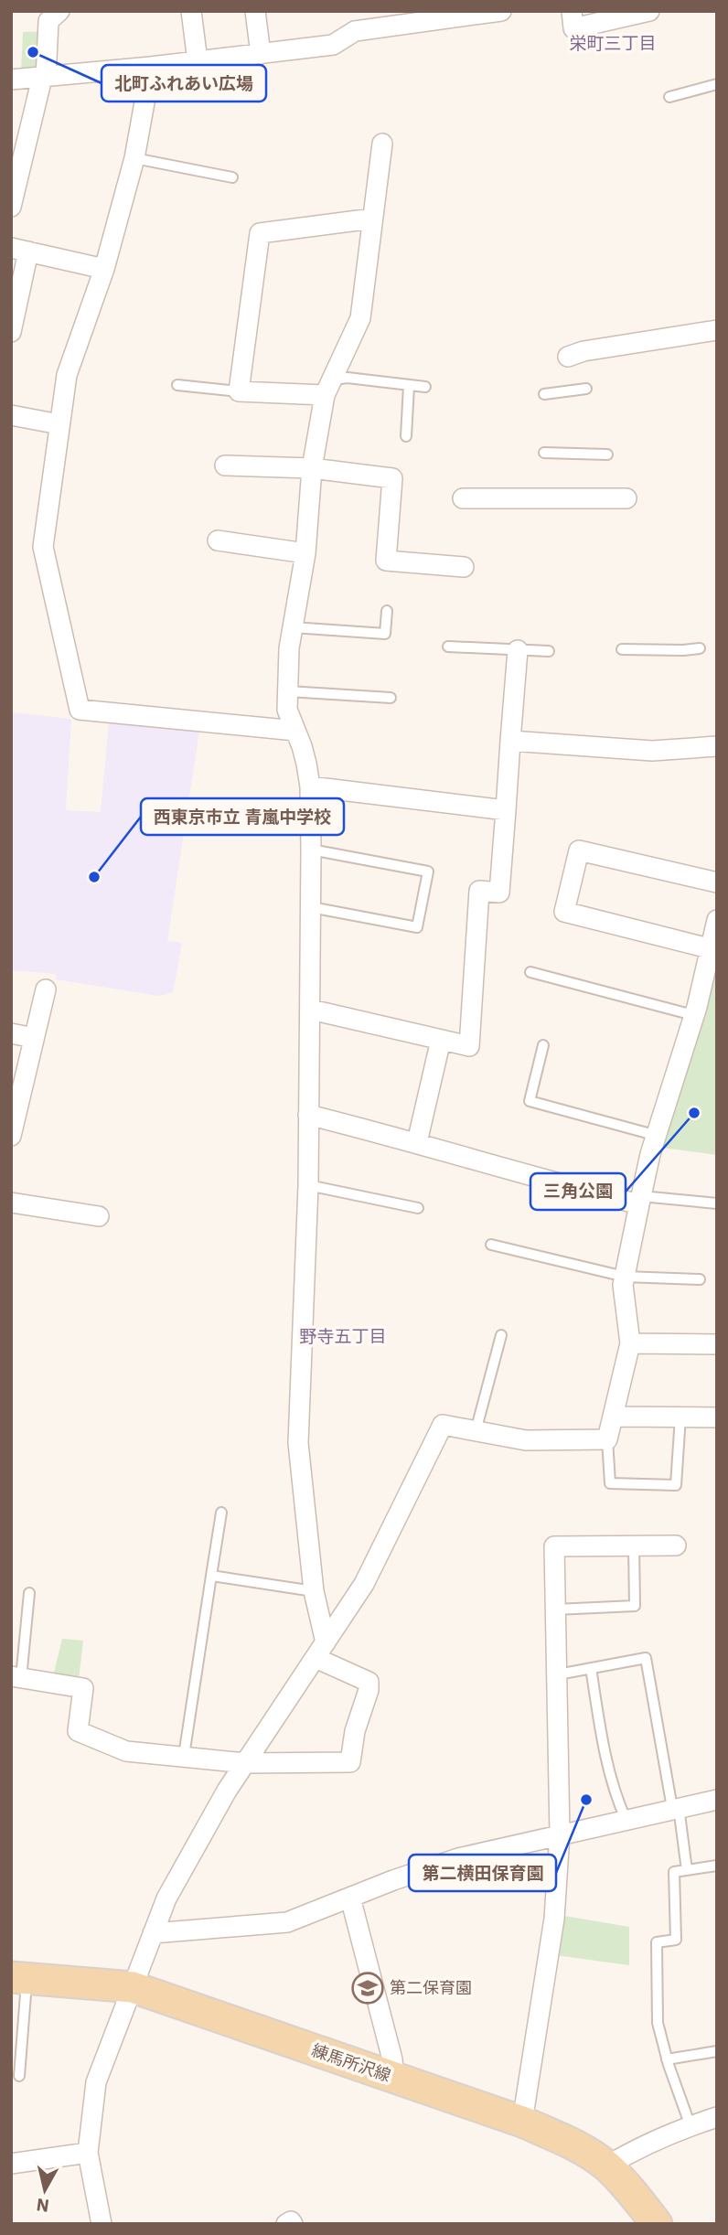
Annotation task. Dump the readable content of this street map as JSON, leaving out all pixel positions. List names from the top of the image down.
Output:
{
  "streets": {
    "main road": ["練馬所沢線"]
  },
  "districts": ["栄町三丁目", "野寺五丁目"],
  "places": {
    "other": [
      "北町ふれあい広場",
      "西東京市立 青嵐中学校",
      "三角公園",
      "第二横田保育園"
    ],
    "school or university": ["第二保育園"]
  },
  "north": "bottom"
}
